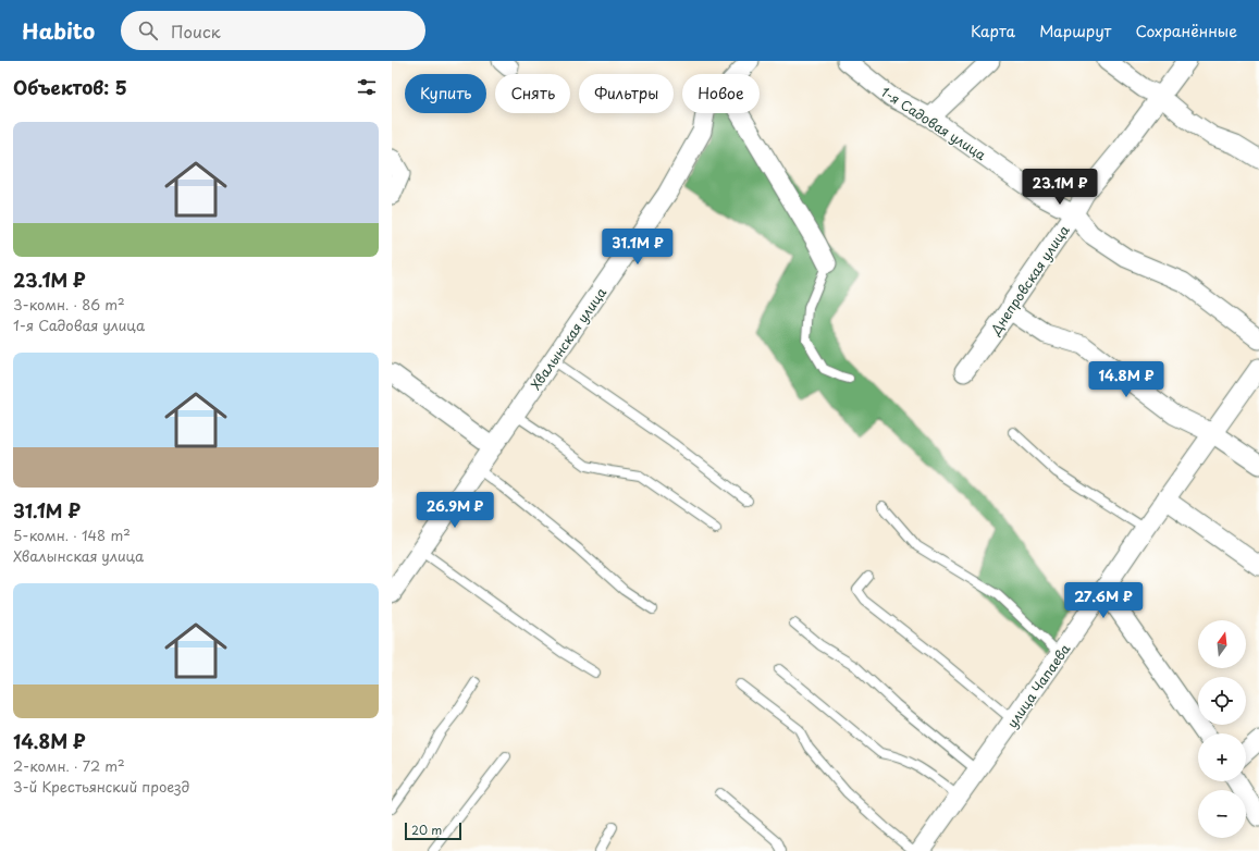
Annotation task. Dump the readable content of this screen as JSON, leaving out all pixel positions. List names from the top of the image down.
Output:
{
  "streets": {
    "street": [
      "1-я Садовая улица",
      "Днепровская улица",
      "Хвалынская улица",
      "улица Чапаева"
    ]
  },
  "crossings": [
    ["1-я Садовая улица", "Днепровская улица"]
  ],
  "scale_bar": "20 m",
  "north": "top",
  "page": {
    "header": "Habito",
    "search": "Поиск",
    "nav": ["Карта", "Маршрут", "Сохранённые"],
    "heading": "Объектов: 5",
    "chip": [
      "Купить",
      "Снять",
      "Фильтры",
      "Новое"
    ],
    "list": [
      {
        "name": "23.1M ₽",
        "note": "3-комн. · 86 m² · 1-я Садовая улица"
      },
      {
        "name": "31.1M ₽",
        "note": "5-комн. · 148 m² · Хвалынская улица"
      },
      {
        "name": "14.8M ₽",
        "note": "2-комн. · 72 m² · 3-й Крестьянский проезд"
      }
    ],
    "price": [
      "23.1M ₽",
      "31.1M ₽",
      "14.8M ₽",
      "26.9M ₽",
      "27.6M ₽"
    ],
    "map_buttons": ["+", "−"],
    "scale": "20 m"
  }
}
